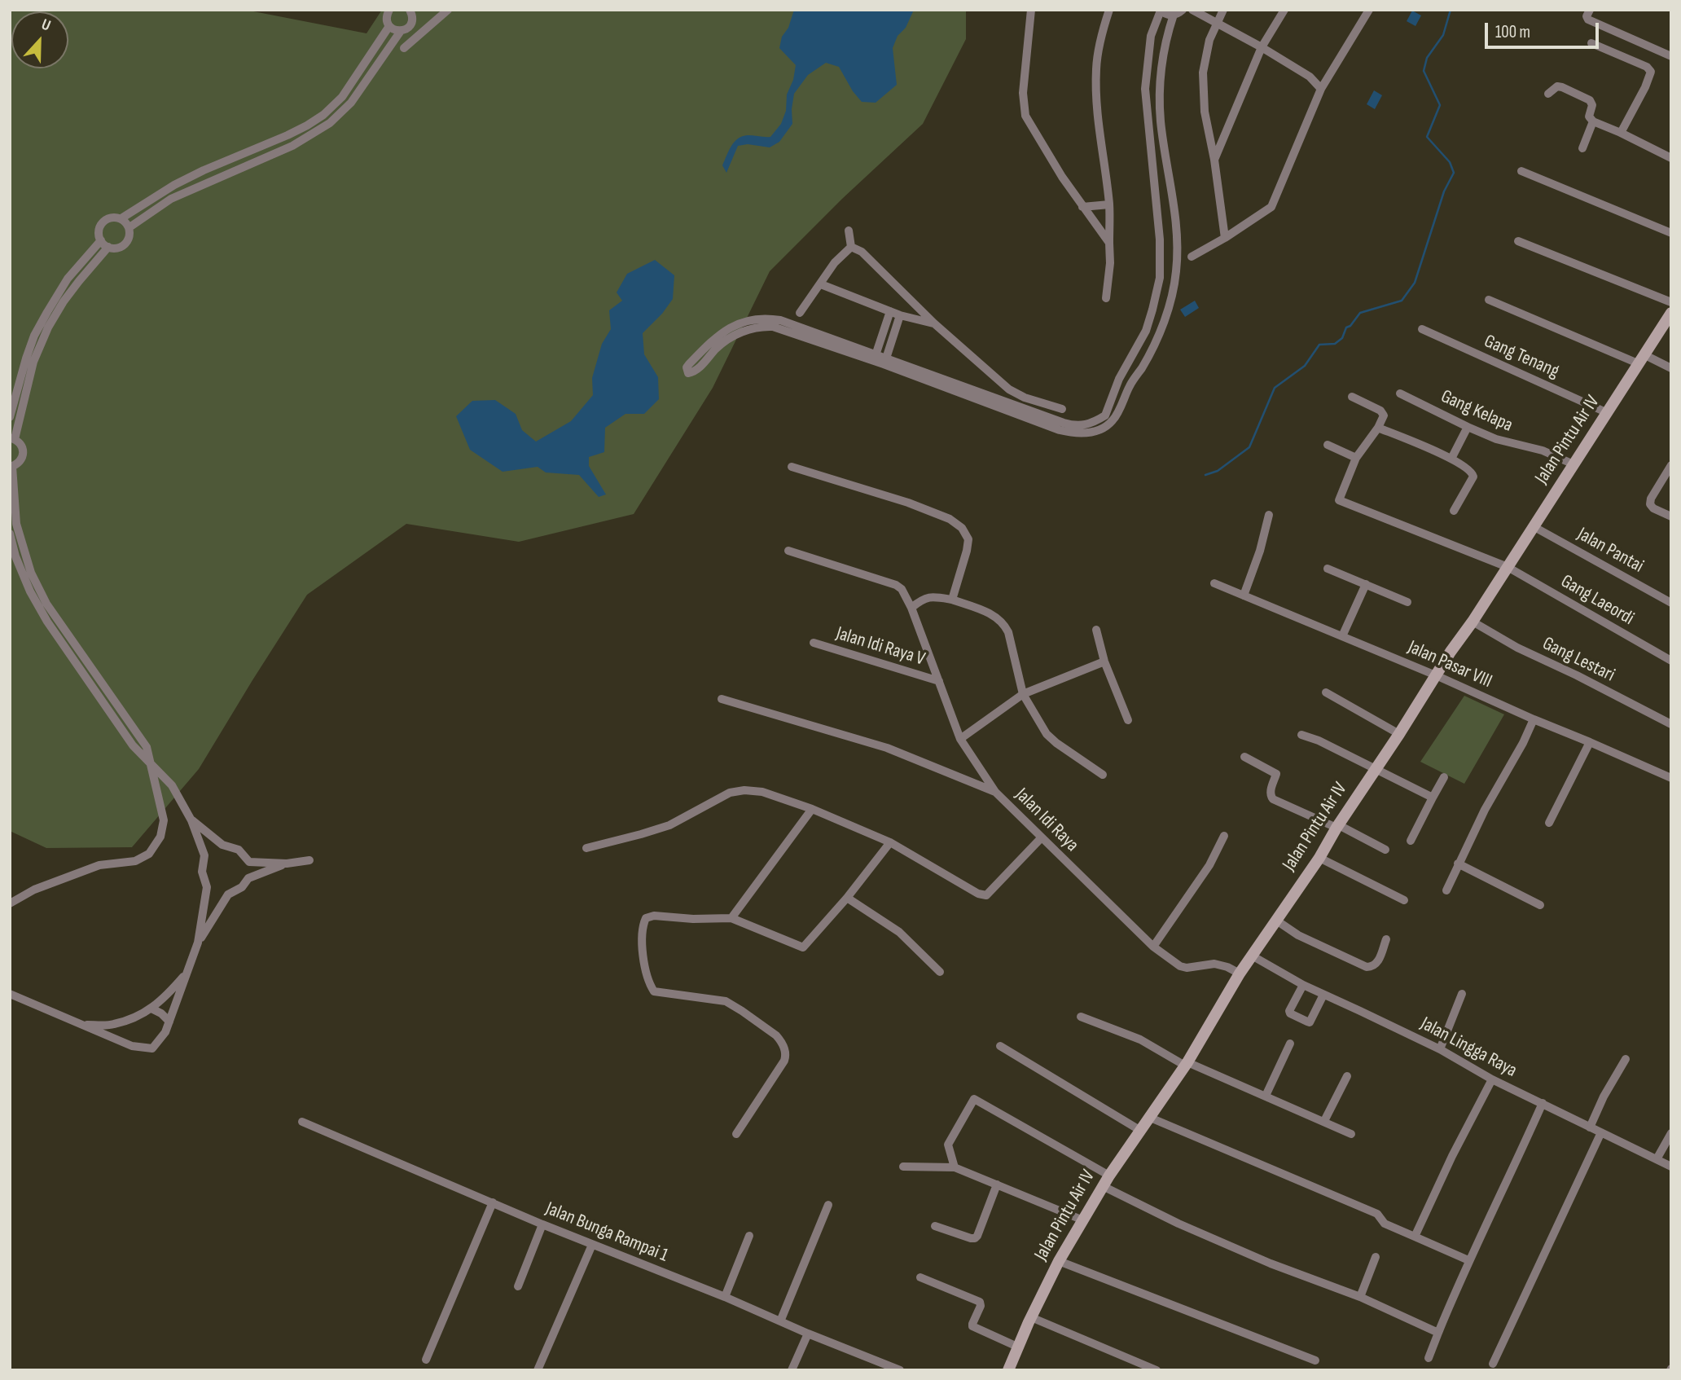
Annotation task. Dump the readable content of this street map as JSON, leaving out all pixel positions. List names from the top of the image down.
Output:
{
  "streets": {
    "main road": ["Jalan Pintu Air IV"],
    "street": [
      "Gang Tenang",
      "Gang Kelapa",
      "Jalan Pantai",
      "Gang Laeordi",
      "Jalan Idi Raya V",
      "Gang Lestari",
      "Jalan Pasar VIII",
      "Jalan Idi Raya",
      "Jalan Lingga Raya",
      "Jalan Bunga Rampai 1"
    ]
  },
  "crossings": [
    ["Gang Tenang", "Jalan Pintu Air IV"],
    ["Gang Kelapa", "Jalan Pintu Air IV"],
    ["Jalan Pintu Air IV", "Jalan Pantai"],
    ["Jalan Pintu Air IV", "Gang Laeordi"],
    ["Jalan Pintu Air IV", "Gang Lestari"],
    ["Jalan Pintu Air IV", "Jalan Pasar VIII"],
    ["Jalan Pintu Air IV", "Jalan Idi Raya"],
    ["Jalan Pintu Air IV", "Jalan Lingga Raya"],
    ["Jalan Idi Raya V", "Jalan Idi Raya"]
  ],
  "scale_bar": "100 m",
  "north": "top"
}
